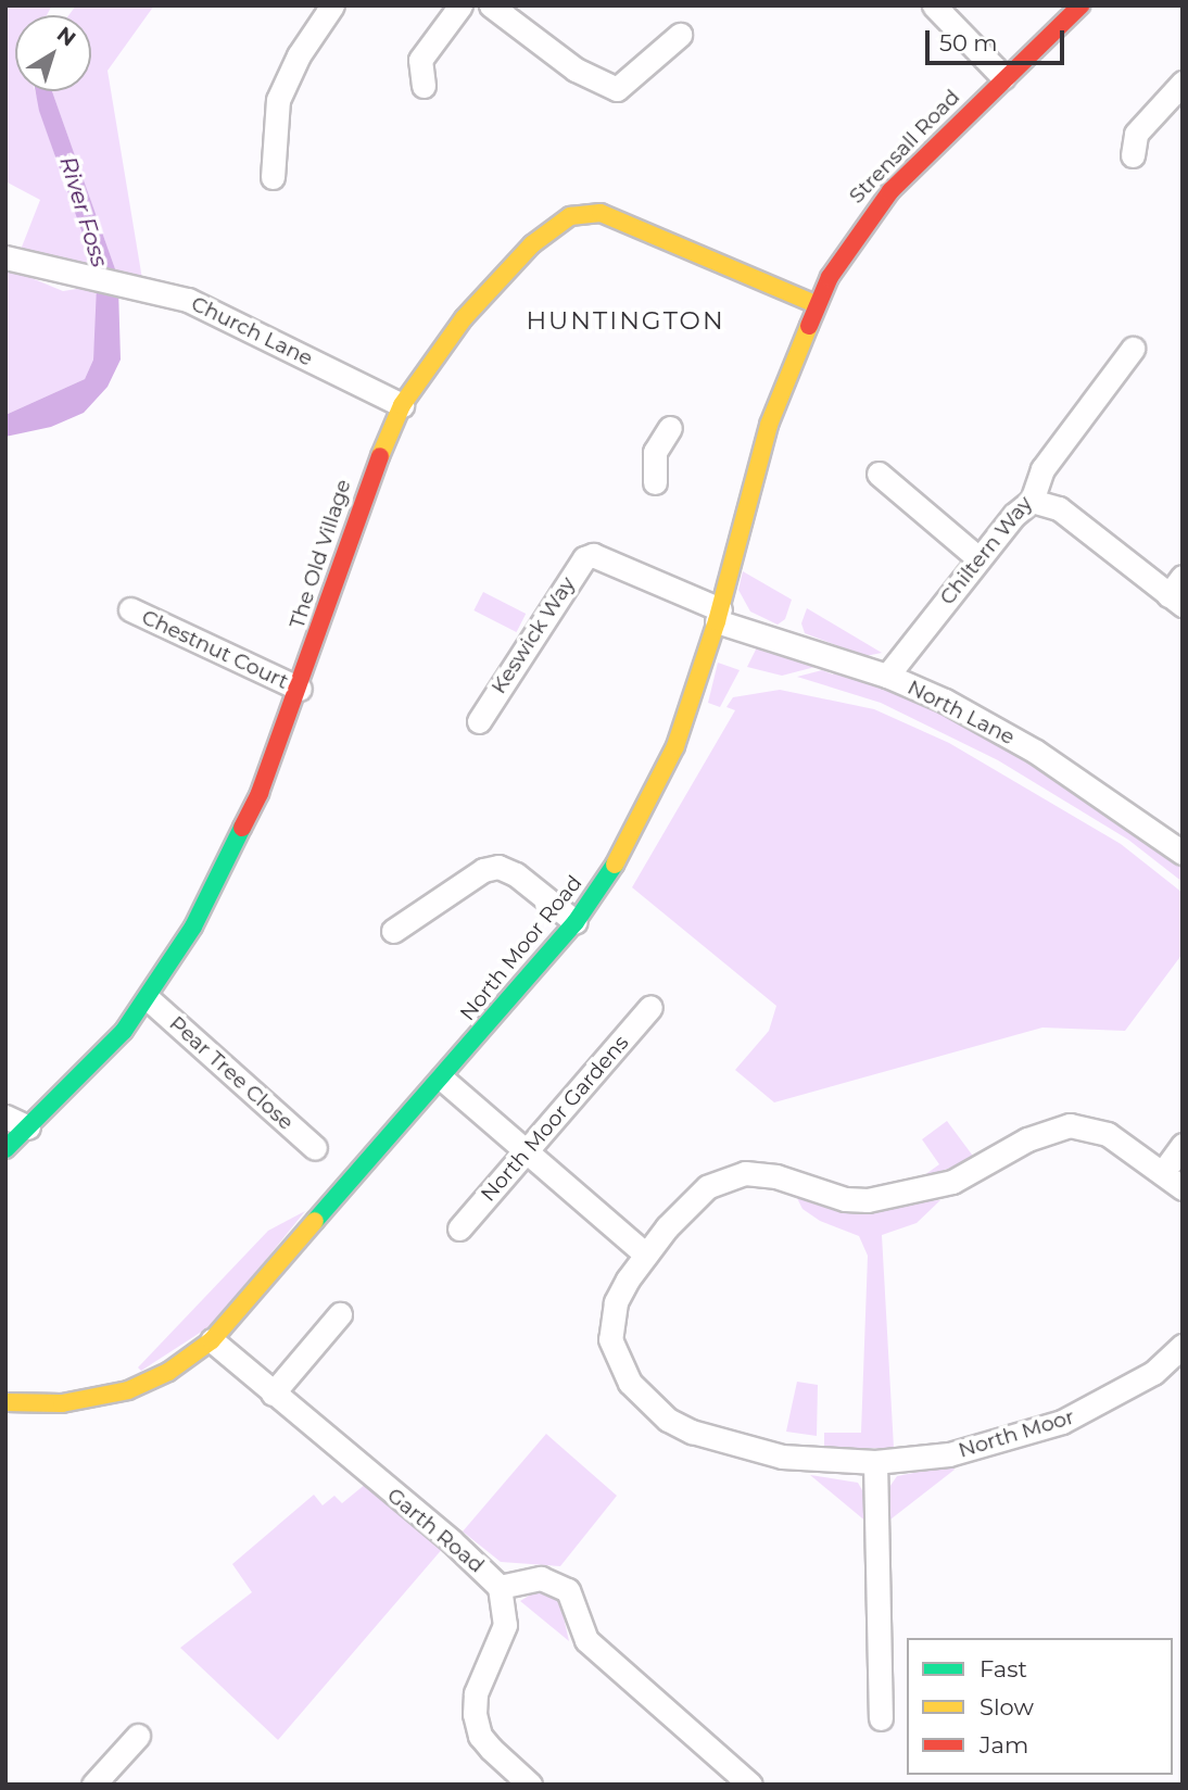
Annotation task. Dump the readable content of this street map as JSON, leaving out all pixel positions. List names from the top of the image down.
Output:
{
  "streets": {
    "street": [
      "Strensall Road",
      "Church Lane",
      "Chiltern Way",
      "The Old Village",
      "Keswick Way",
      "Chestnut Court",
      "North Lane",
      "North Moor Road",
      "Pear Tree Close",
      "North Moor Gardens",
      "North Moor",
      "Garth Road"
    ]
  },
  "crossings": [
    ["Strensall Road", "The Old Village"],
    ["Strensall Road", "North Moor Road"],
    ["Church Lane", "The Old Village"],
    ["Chiltern Way", "North Lane"],
    ["The Old Village", "Chestnut Court"],
    ["The Old Village", "North Moor Road"],
    ["The Old Village", "Pear Tree Close"],
    ["Keswick Way", "North Lane"],
    ["Keswick Way", "North Moor Road"],
    ["North Lane", "North Moor Road"],
    ["North Moor Road", "Garth Road"]
  ],
  "districts": ["HUNTINGTON"],
  "water": ["River Foss"],
  "legend": ["Fast", "Slow", "Jam"],
  "scale_bar": "50 m",
  "north": "top right"
}
